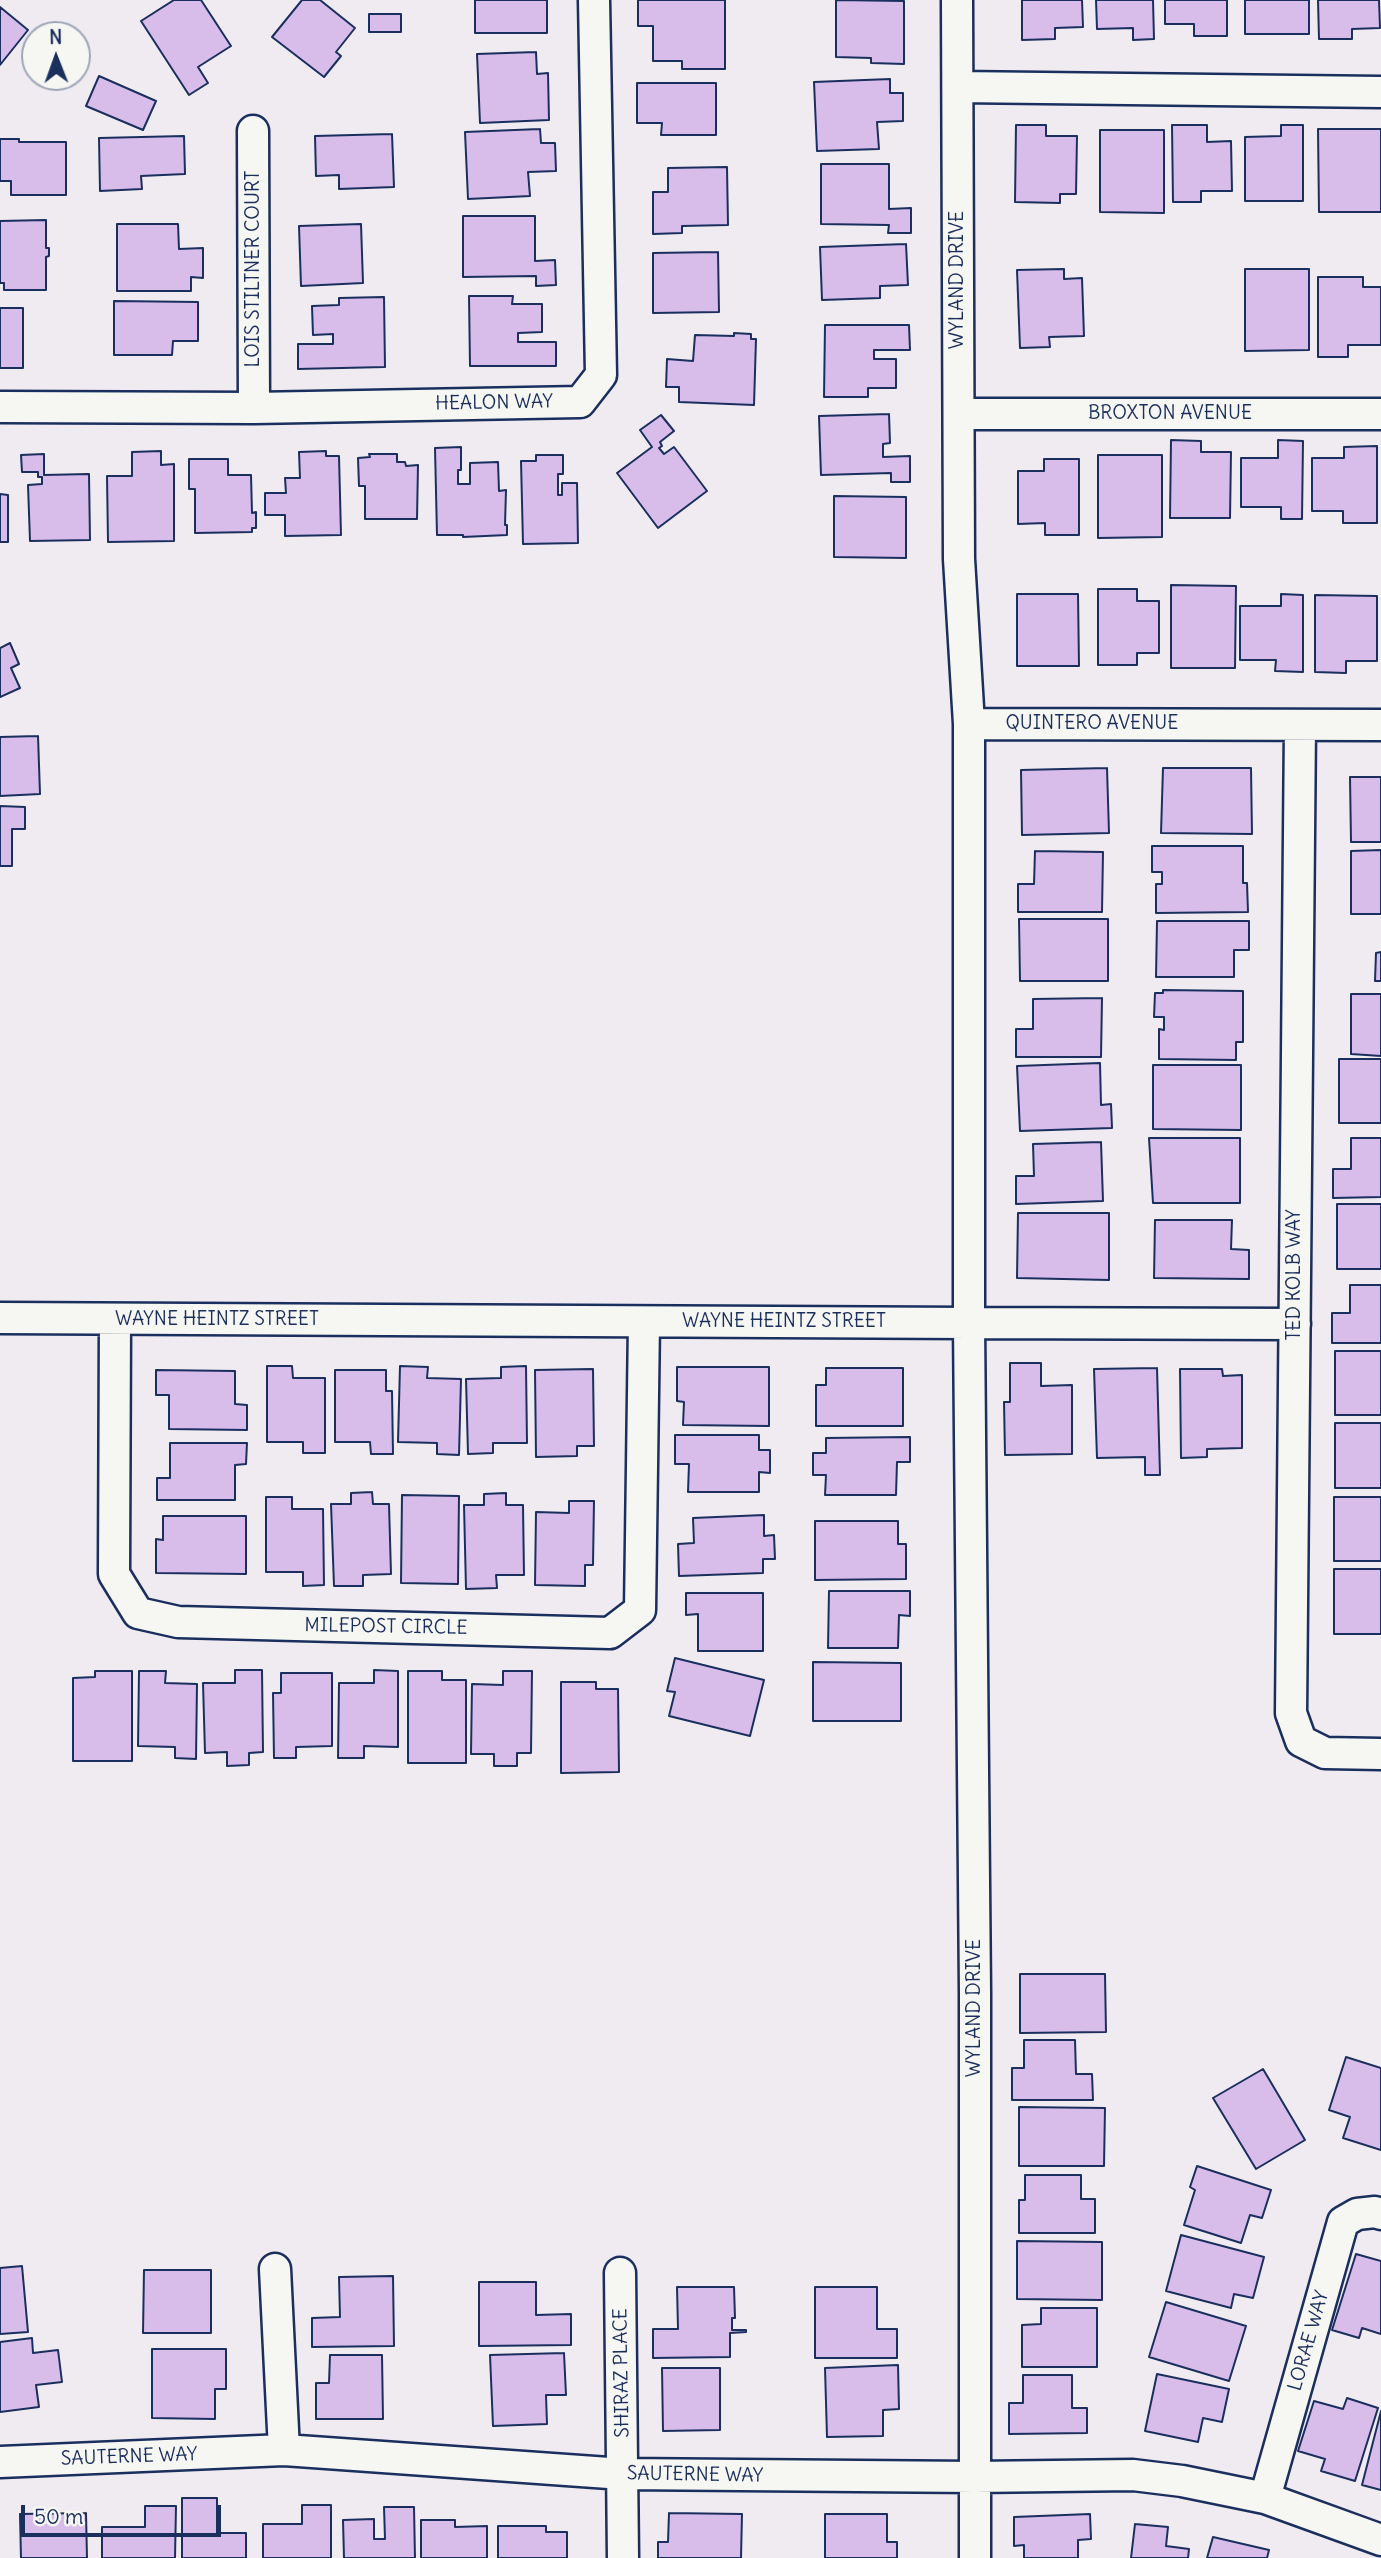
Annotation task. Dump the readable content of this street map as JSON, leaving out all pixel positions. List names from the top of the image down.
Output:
{
  "streets": {
    "street": [
      "LOIS STILTNER COURT",
      "WYLAND DRIVE",
      "HEALON WAY",
      "BROXTON AVENUE",
      "QUINTERO AVENUE",
      "TED KOLB WAY",
      "WAYNE HEINTZ STREET",
      "MILEPOST CIRCLE",
      "LORAE WAY",
      "SHIRAZ PLACE",
      "SAUTERNE WAY"
    ]
  },
  "crossings": [
    ["LOIS STILTNER COURT", "HEALON WAY"],
    ["WYLAND DRIVE", "BROXTON AVENUE"],
    ["WYLAND DRIVE", "QUINTERO AVENUE"],
    ["WYLAND DRIVE", "WAYNE HEINTZ STREET"],
    ["WYLAND DRIVE", "SAUTERNE WAY"],
    ["QUINTERO AVENUE", "TED KOLB WAY"],
    ["TED KOLB WAY", "WAYNE HEINTZ STREET"],
    ["WAYNE HEINTZ STREET", "MILEPOST CIRCLE"],
    ["LORAE WAY", "SAUTERNE WAY"],
    ["SHIRAZ PLACE", "SAUTERNE WAY"]
  ],
  "scale_bar": "50 m",
  "north": "top"
}
